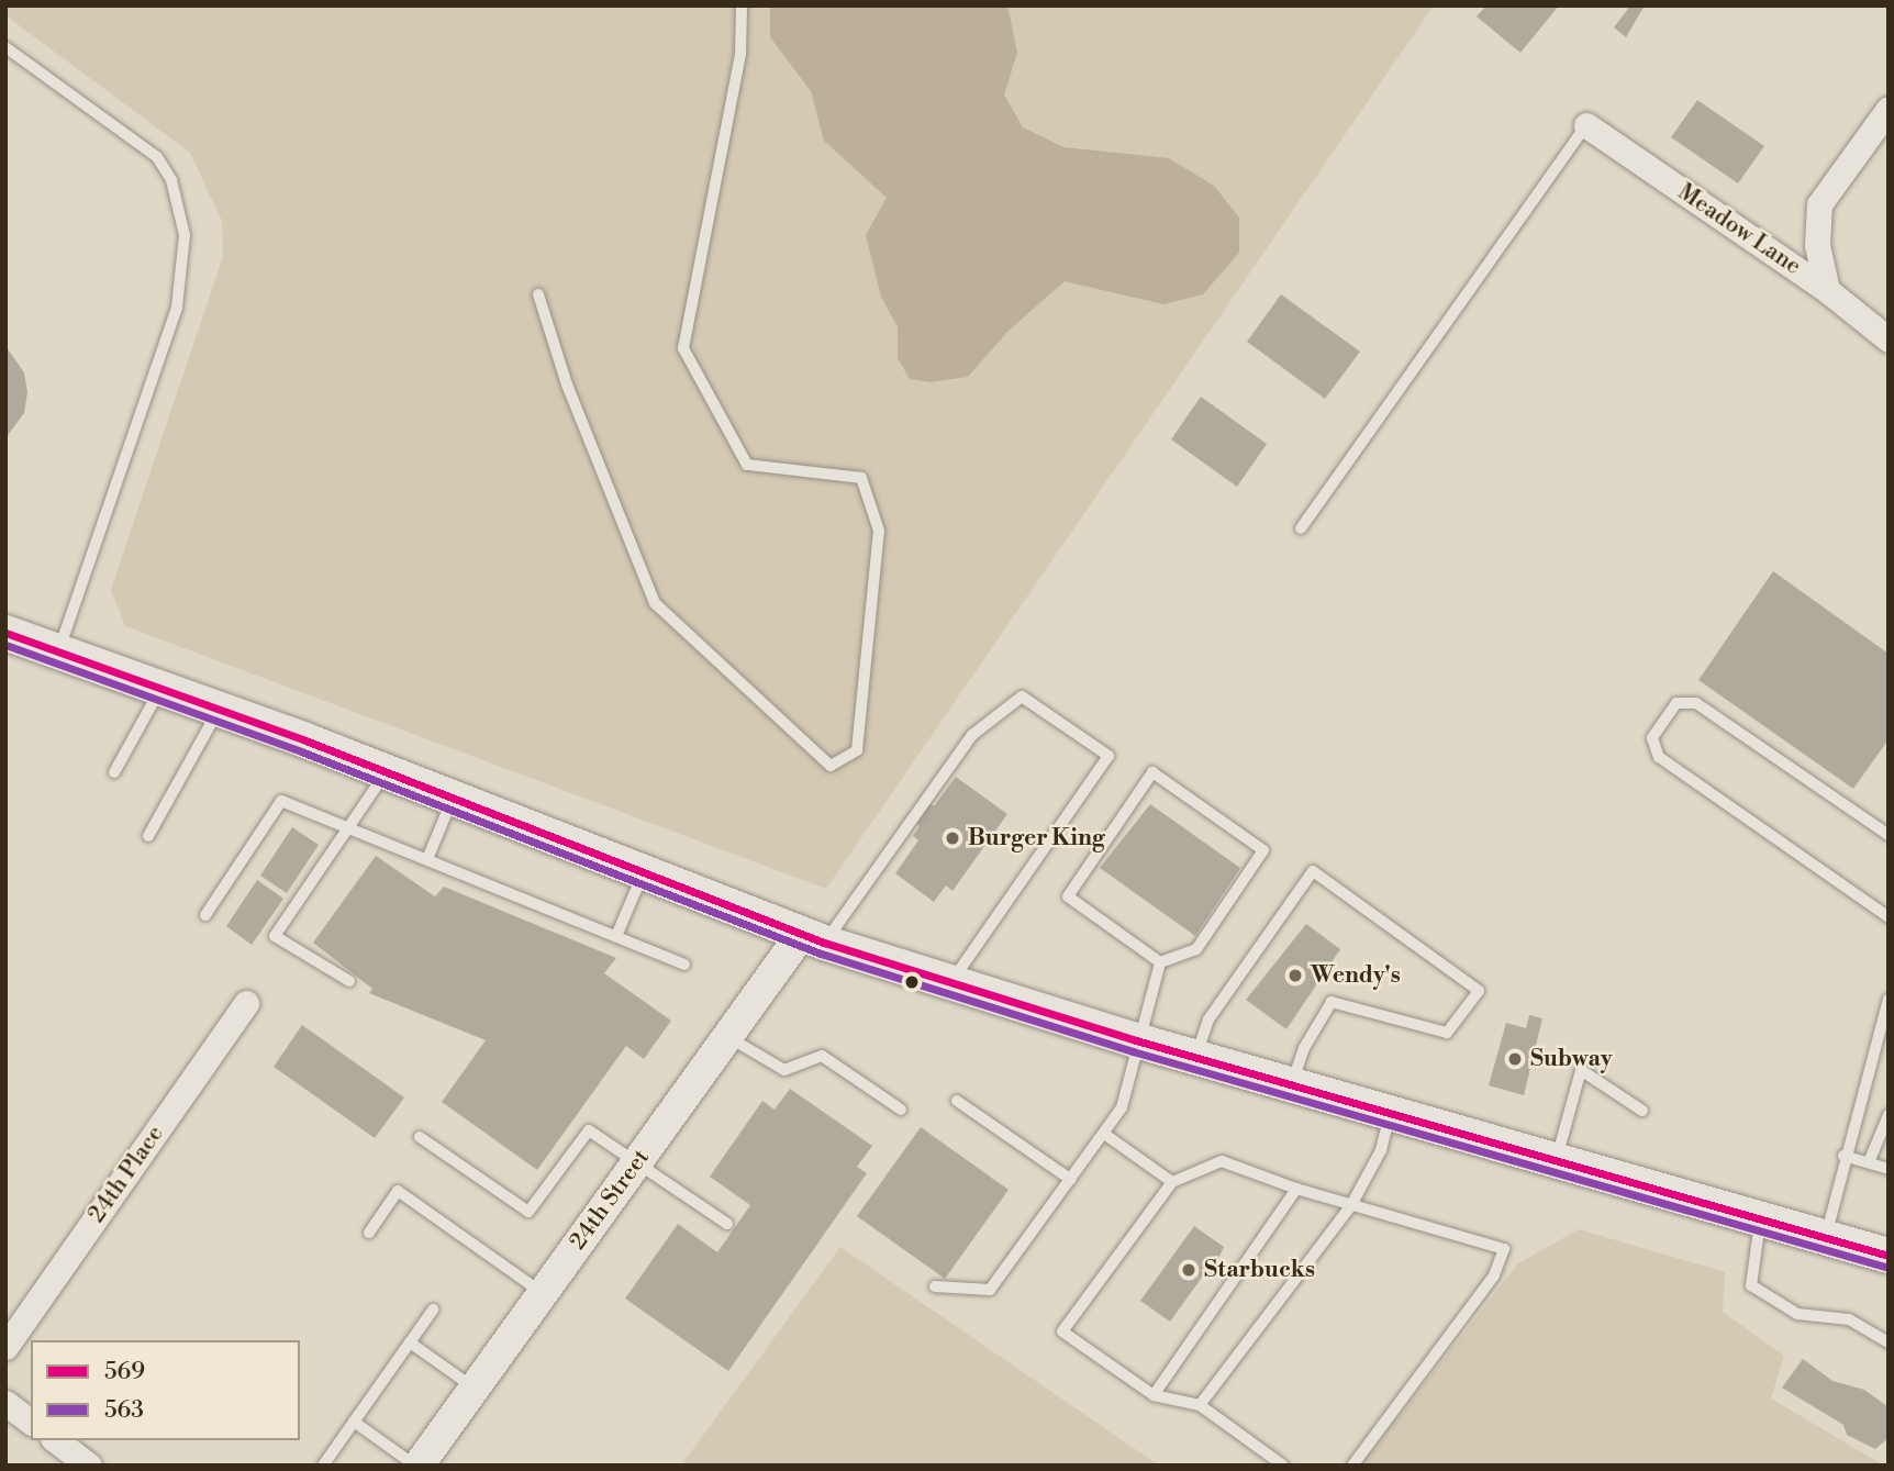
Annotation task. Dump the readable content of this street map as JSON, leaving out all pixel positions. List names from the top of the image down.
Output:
{
  "streets": {
    "street": ["Meadow Lane", "24th Place", "24th Street"]
  },
  "places": [
    "Burger King",
    "Wendy's",
    "Subway",
    "Starbucks"
  ],
  "lines": ["transit line 569", "transit line 563"],
  "legend": ["569", "563"]
}
